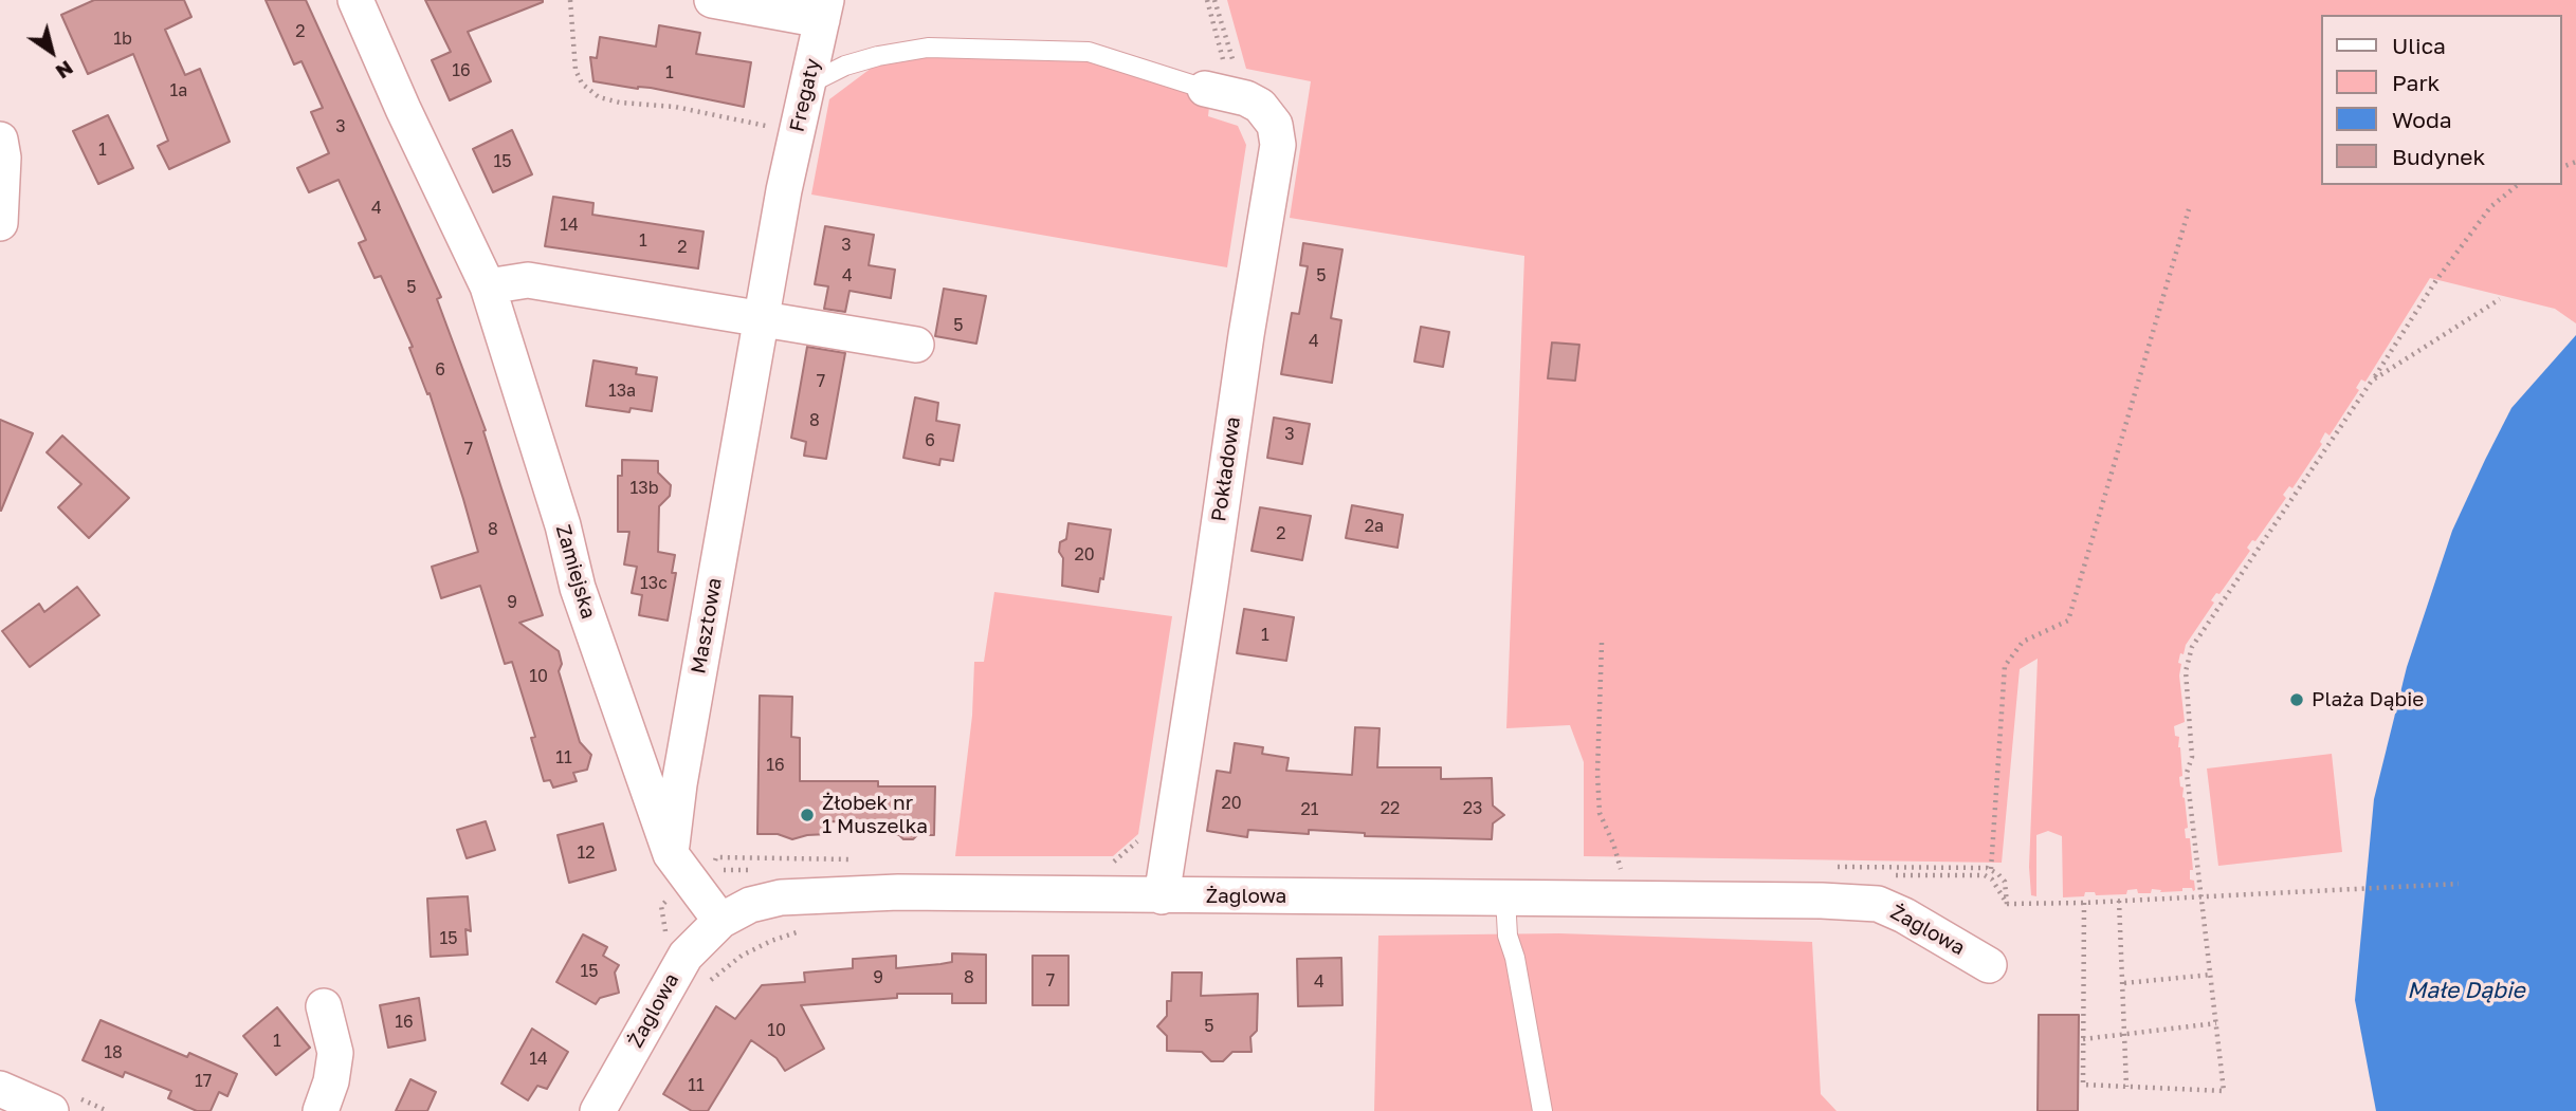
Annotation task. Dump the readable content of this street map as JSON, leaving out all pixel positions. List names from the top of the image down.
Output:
{
  "streets": {
    "street": [
      "Fregaty",
      "Pokładowa",
      "Zamiejska",
      "Masztowa",
      "Żaglowa"
    ]
  },
  "crossings": [
    ["Fregaty", "Masztowa"],
    ["Pokładowa", "Żaglowa"],
    ["Zamiejska", "Masztowa"]
  ],
  "water": ["Małe Dąbie"],
  "places": ["Plaża Dąbie", "Żłobek nr 1 Muszelka"],
  "house_numbers": [
    "2",
    "1b",
    "16",
    "1",
    "1a",
    "3",
    "1",
    "15",
    "4",
    "14",
    "1",
    "3",
    "2",
    "4",
    "5",
    "5",
    "5",
    "4",
    "6",
    "7",
    "13a",
    "8",
    "3",
    "6",
    "7",
    "13b",
    "2a",
    "8",
    "2",
    "20",
    "13c",
    "9",
    "1",
    "10",
    "11",
    "16",
    "20",
    "22",
    "23",
    "21",
    "12",
    "15",
    "15",
    "9",
    "8",
    "7",
    "4",
    "16",
    "5",
    "10",
    "1",
    "18",
    "14",
    "17",
    "11"
  ],
  "legend": [
    "Ulica",
    "Park",
    "Woda",
    "Budynek"
  ],
  "north": "bottom right"
}
